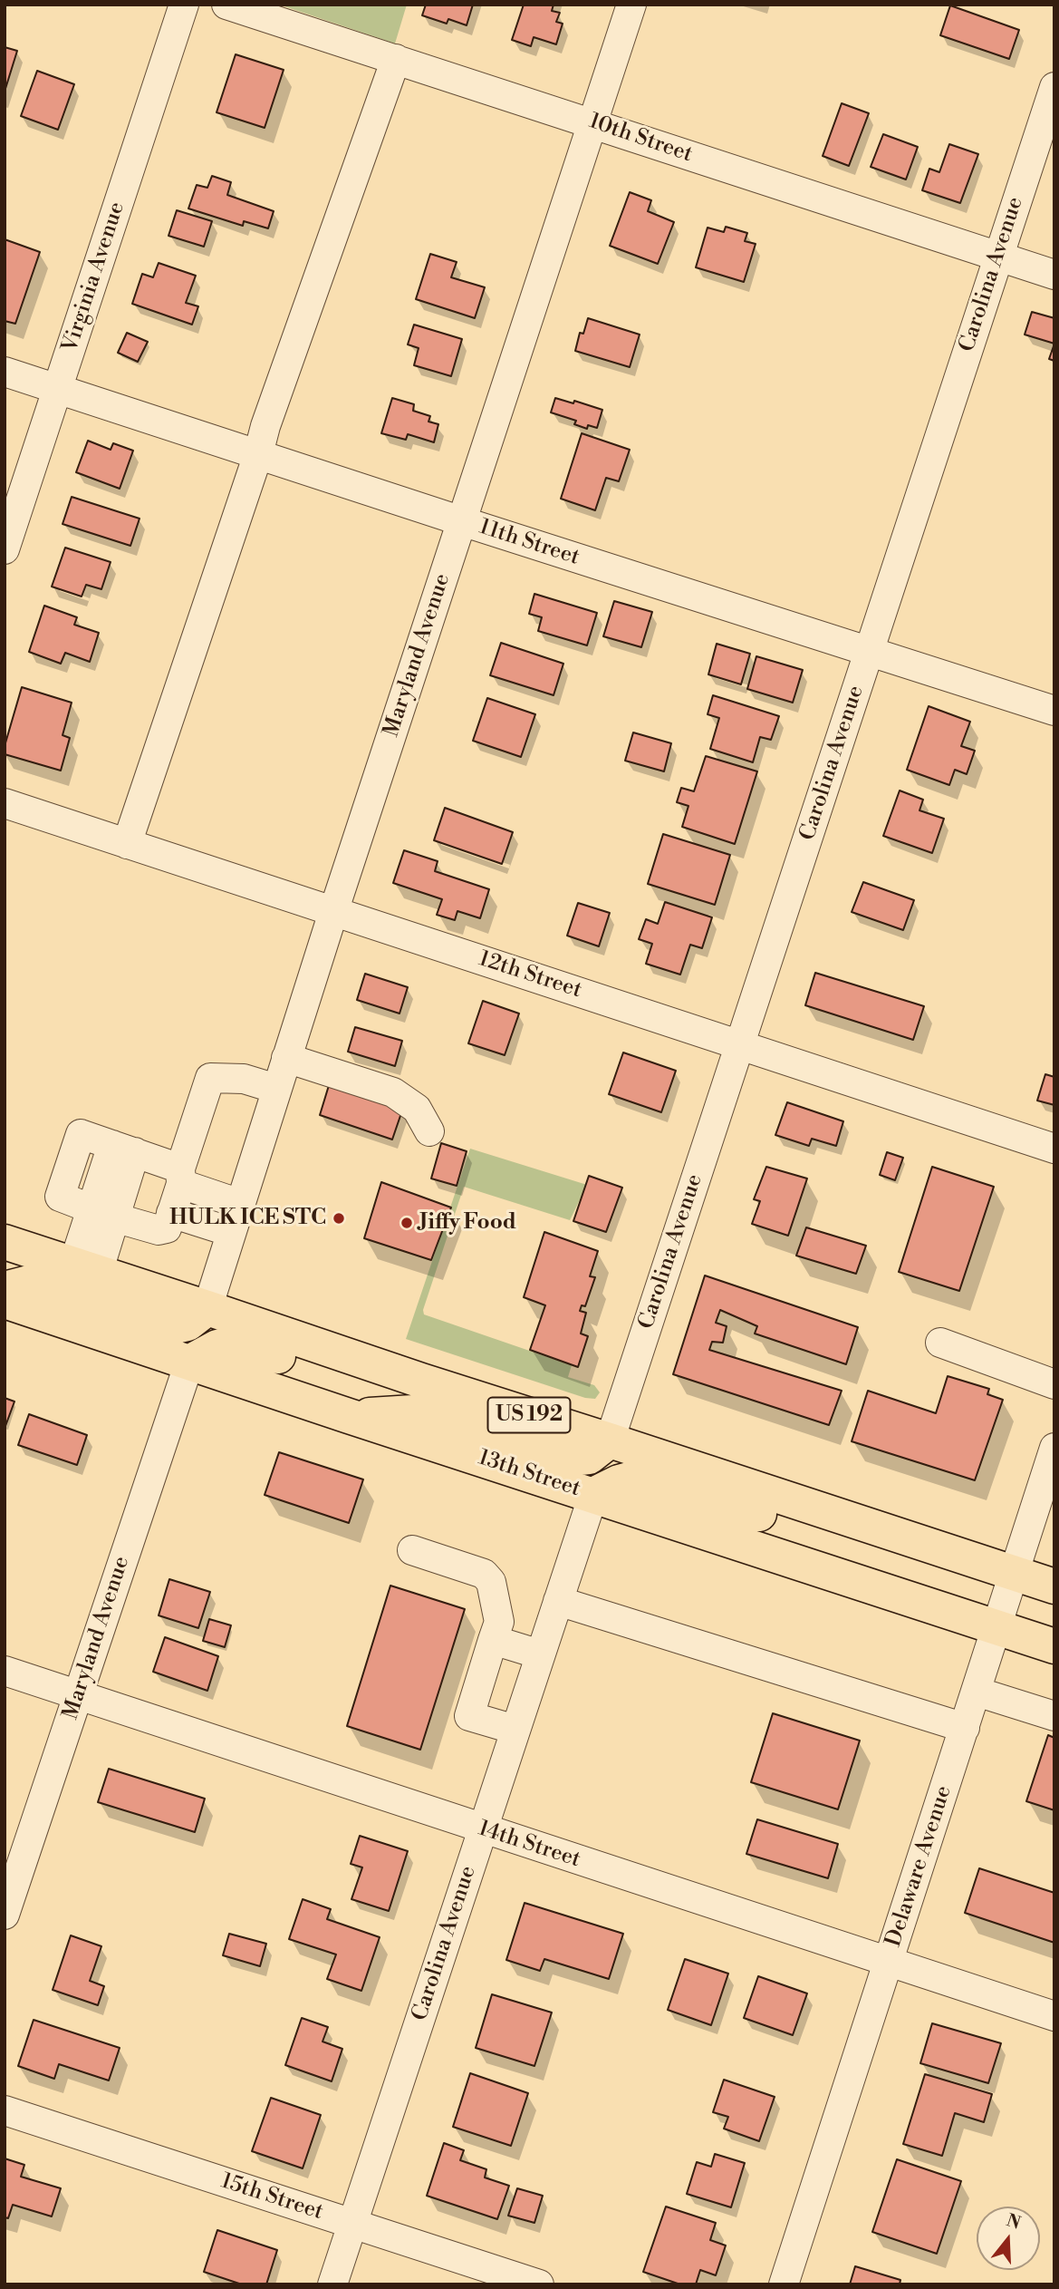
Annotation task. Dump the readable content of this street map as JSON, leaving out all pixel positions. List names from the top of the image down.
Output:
{
  "streets": {
    "highway": ["US 192", "13th Street"],
    "street": [
      "10th Street",
      "Carolina Avenue",
      "Virginia Avenue",
      "11th Street",
      "Maryland Avenue",
      "12th Street",
      "14th Street",
      "Delaware Avenue",
      "15th Street"
    ]
  },
  "crossings": [
    ["10th Street", "Carolina Avenue"],
    ["10th Street", "Maryland Avenue"],
    ["Carolina Avenue", "11th Street"],
    ["Carolina Avenue", "12th Street"],
    ["Carolina Avenue", "US 192"],
    ["Carolina Avenue", "13th Street"],
    ["Carolina Avenue", "14th Street"],
    ["Carolina Avenue", "15th Street"],
    ["Virginia Avenue", "11th Street"],
    ["11th Street", "Maryland Avenue"],
    ["Maryland Avenue", "12th Street"],
    ["Maryland Avenue", "US 192"],
    ["Maryland Avenue", "13th Street"],
    ["Maryland Avenue", "14th Street"],
    ["US 192", "Delaware Avenue"],
    ["13th Street", "Delaware Avenue"],
    ["14th Street", "Delaware Avenue"]
  ],
  "places": ["HULK ICE STC", "Jiffy Food"],
  "north": "top"
}
